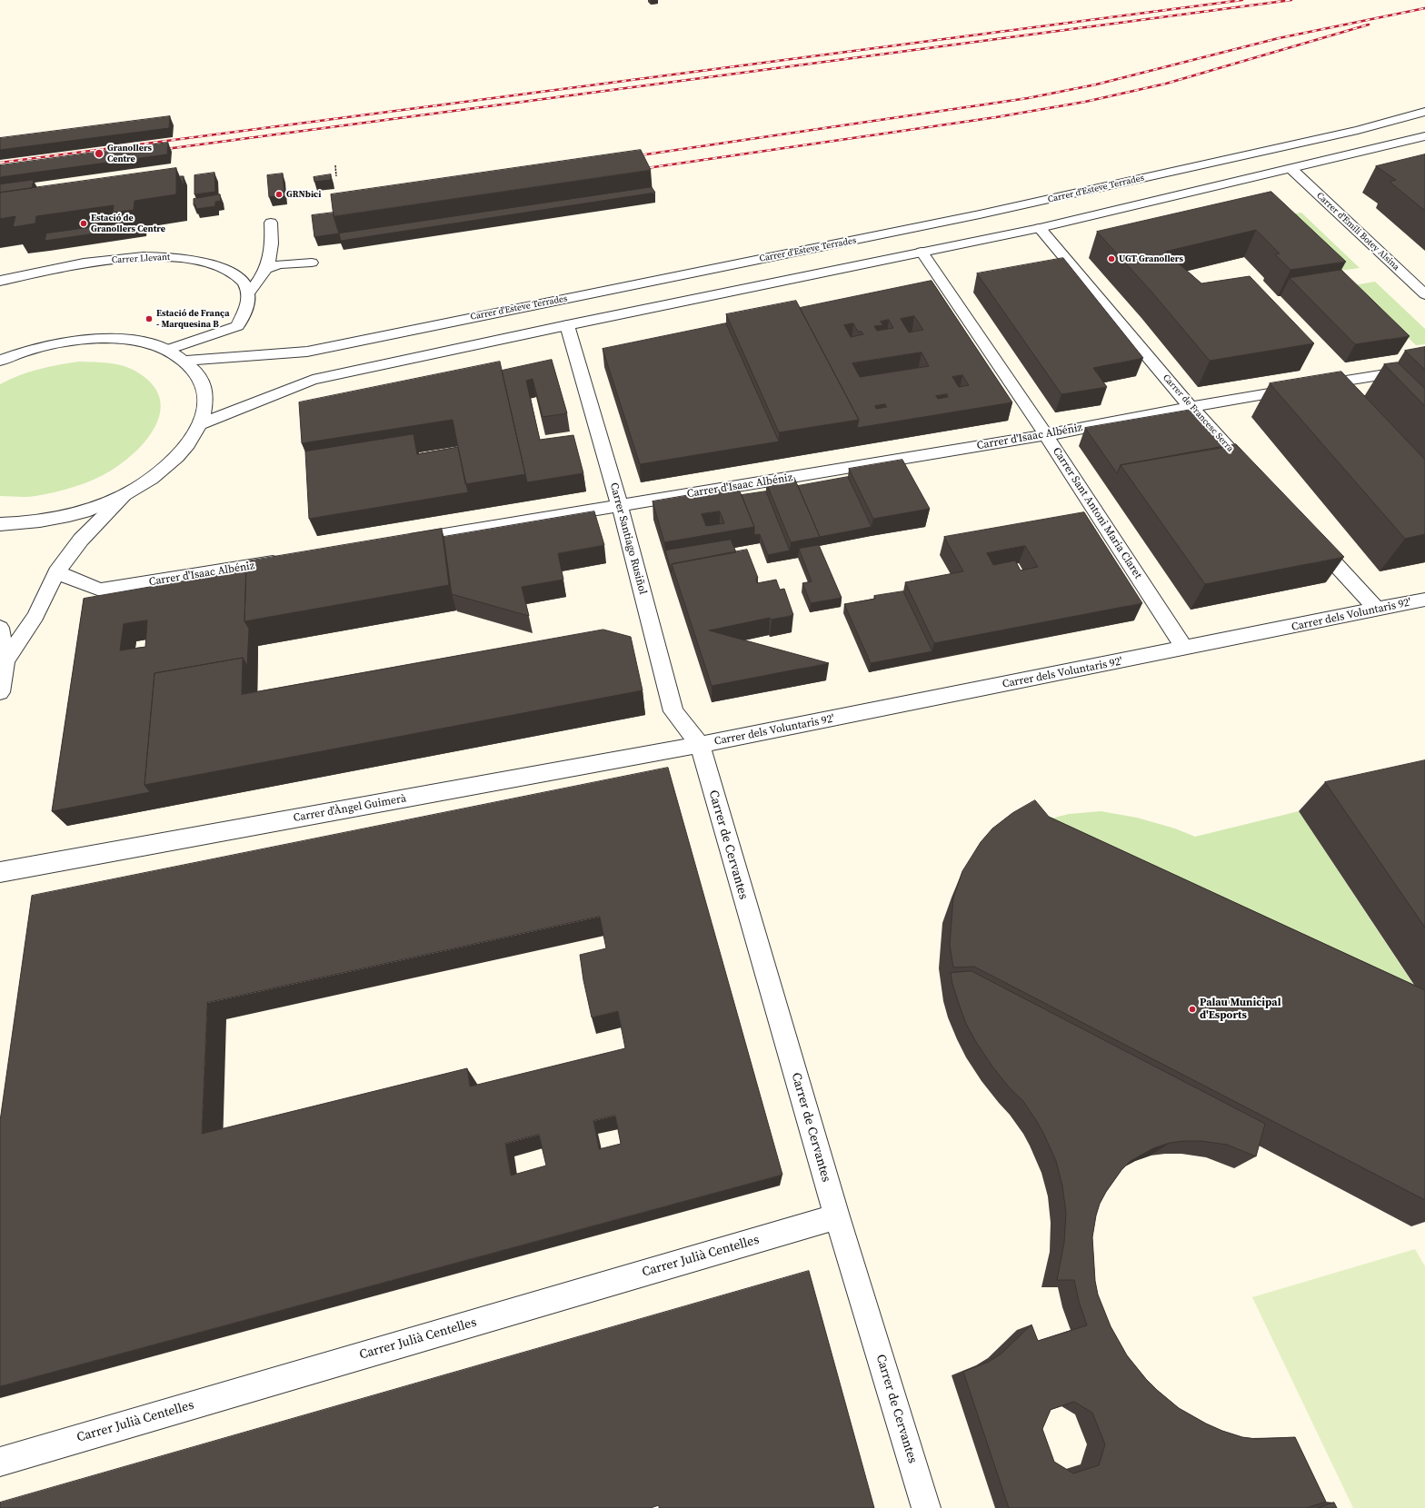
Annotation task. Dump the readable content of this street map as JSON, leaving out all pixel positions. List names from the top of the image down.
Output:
{
  "streets": {
    "street": [
      "Carrer d'Esteve Terrades",
      "Carrer d'Emili Botey Alsina",
      "Carrer Llevant",
      "Carrer de Francesc Serra",
      "Carrer d'Isaac Albéniz",
      "Carrer Sant Antoni Maria Claret",
      "Carrer Santiago Rusiñol",
      "Carrer dels Voluntaris 92'",
      "Carrer d'Àngel Guimerà",
      "Carrer de Cervantes",
      "Carrer Julià Centelles"
    ]
  },
  "crossings": [
    ["Carrer de Francesc Serra", "Carrer d'Isaac Albéniz"],
    ["Carrer d'Isaac Albéniz", "Carrer Sant Antoni Maria Claret"],
    ["Carrer d'Isaac Albéniz", "Carrer Santiago Rusiñol"],
    ["Carrer Sant Antoni Maria Claret", "Carrer dels Voluntaris 92'"],
    ["Carrer Santiago Rusiñol", "Carrer dels Voluntaris 92'"],
    ["Carrer Santiago Rusiñol", "Carrer d'Àngel Guimerà"],
    ["Carrer Santiago Rusiñol", "Carrer de Cervantes"],
    ["Carrer dels Voluntaris 92'", "Carrer d'Àngel Guimerà"],
    ["Carrer dels Voluntaris 92'", "Carrer de Cervantes"],
    ["Carrer d'Àngel Guimerà", "Carrer de Cervantes"],
    ["Carrer de Cervantes", "Carrer Julià Centelles"]
  ],
  "places": [
    "Granollers Centre",
    "GRNbici",
    "Estació de Granollers Centre",
    "UGT Granollers",
    "Estació de França - Marquesina B",
    "Palau Municipal d'Esports"
  ]
}
